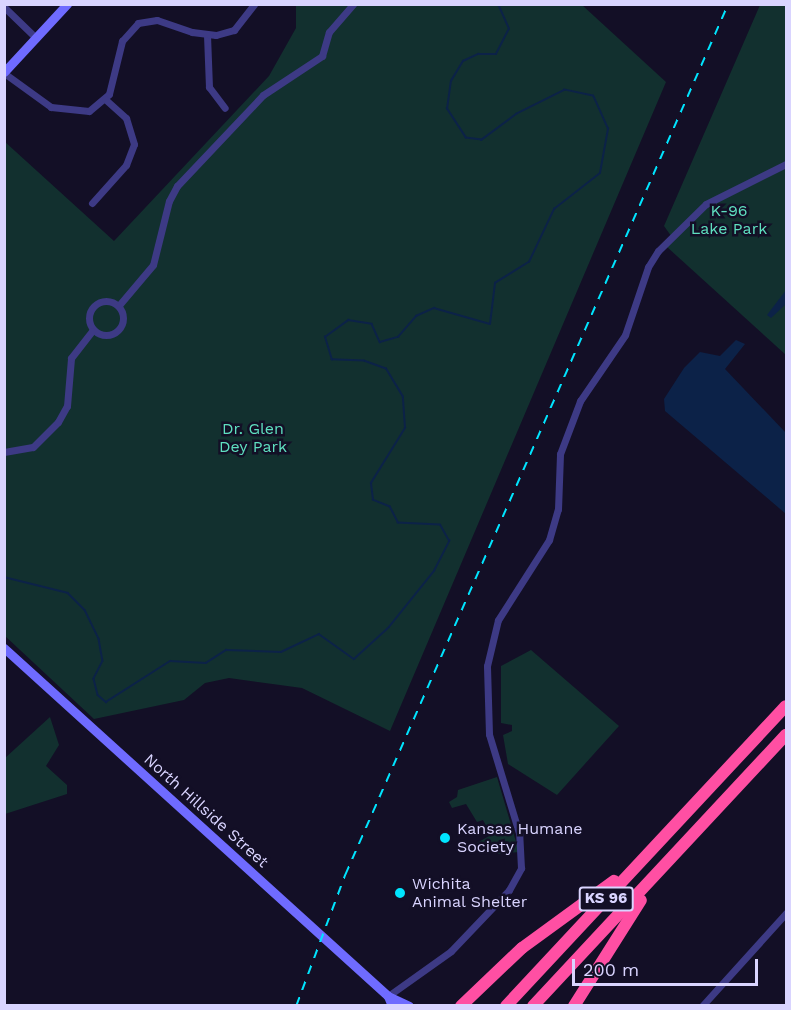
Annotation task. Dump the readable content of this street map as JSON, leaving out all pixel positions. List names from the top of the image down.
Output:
{
  "streets": {
    "highway": ["KS 96"],
    "main road": ["North Hillside Street"]
  },
  "parks": ["K-96 Lake Park", "Dr. Glen Dey Park"],
  "places": ["Kansas Humane Society", "Wichita Animal Shelter"],
  "scale_bar": "200 m"
}
